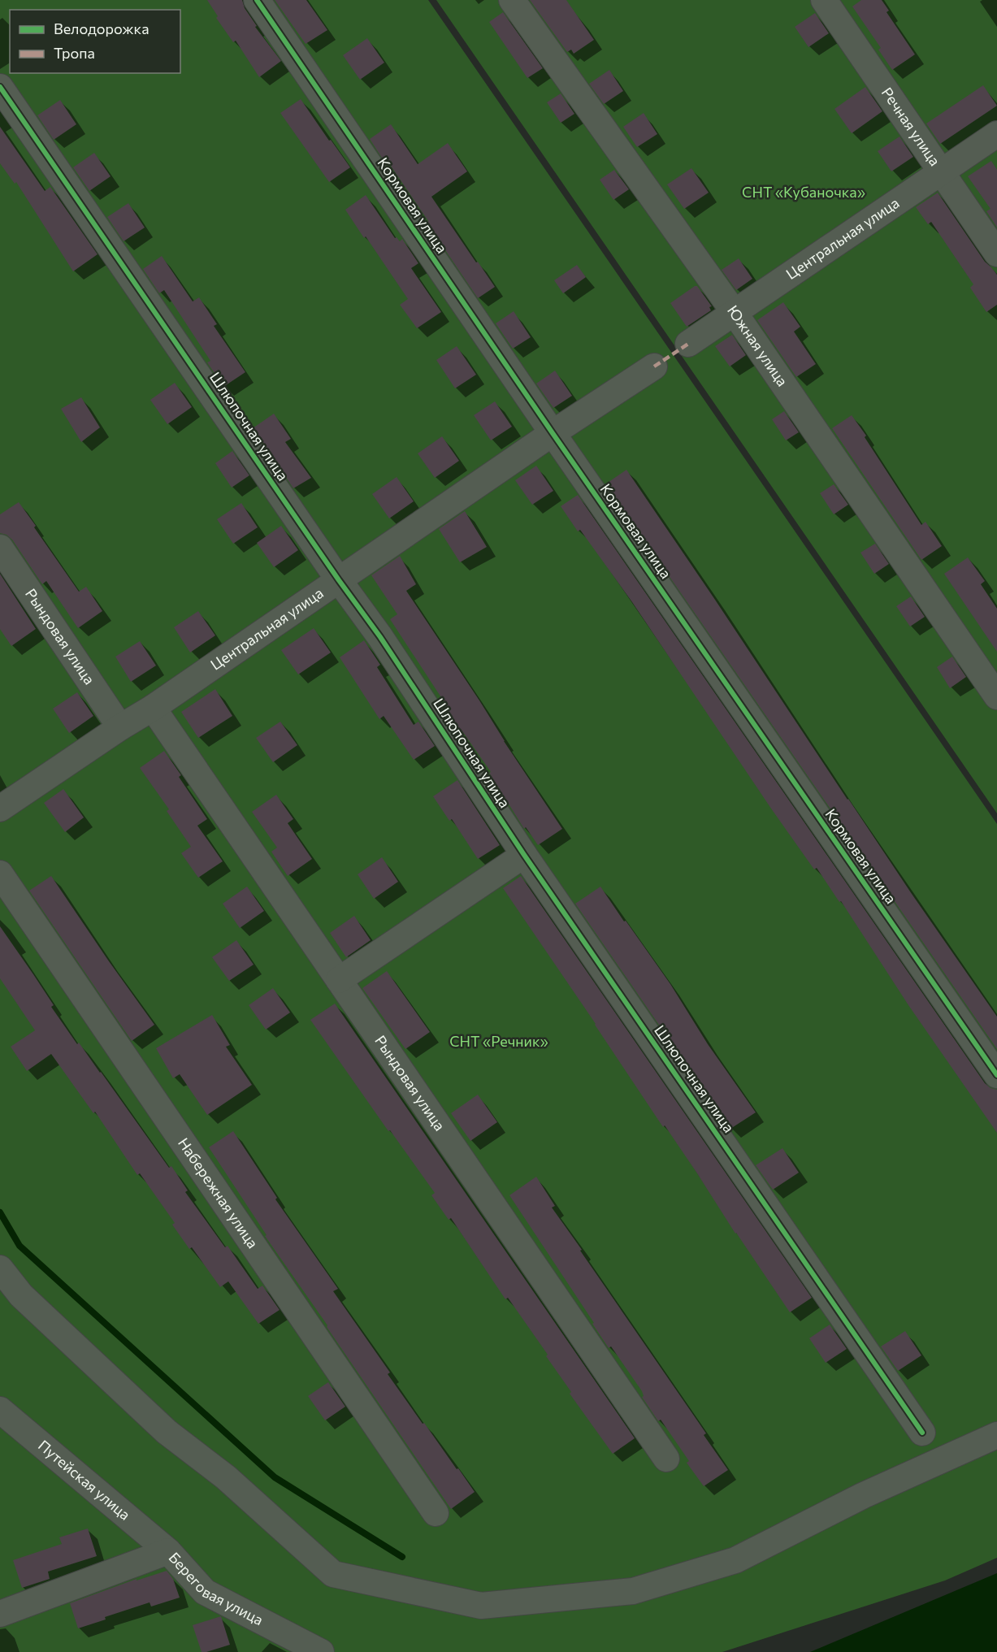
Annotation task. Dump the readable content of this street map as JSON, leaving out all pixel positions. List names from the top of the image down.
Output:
{
  "streets": {
    "street": [
      "Речная улица",
      "Кормовая улица",
      "Центральная улица",
      "Южная улица",
      "Шлюпочная улица",
      "Рындовая улица",
      "Набережная улица",
      "Путейская улица",
      "Береговая улица"
    ]
  },
  "crossings": [
    ["Речная улица", "Центральная улица"],
    ["Кормовая улица", "Центральная улица"],
    ["Центральная улица", "Южная улица"],
    ["Центральная улица", "Шлюпочная улица"],
    ["Центральная улица", "Рындовая улица"],
    ["Путейская улица", "Береговая улица"]
  ],
  "parks": ["СНТ «Кубаночка»", "СНТ «Речник»"],
  "legend": ["Велодорожка", "Тропа"]
}
